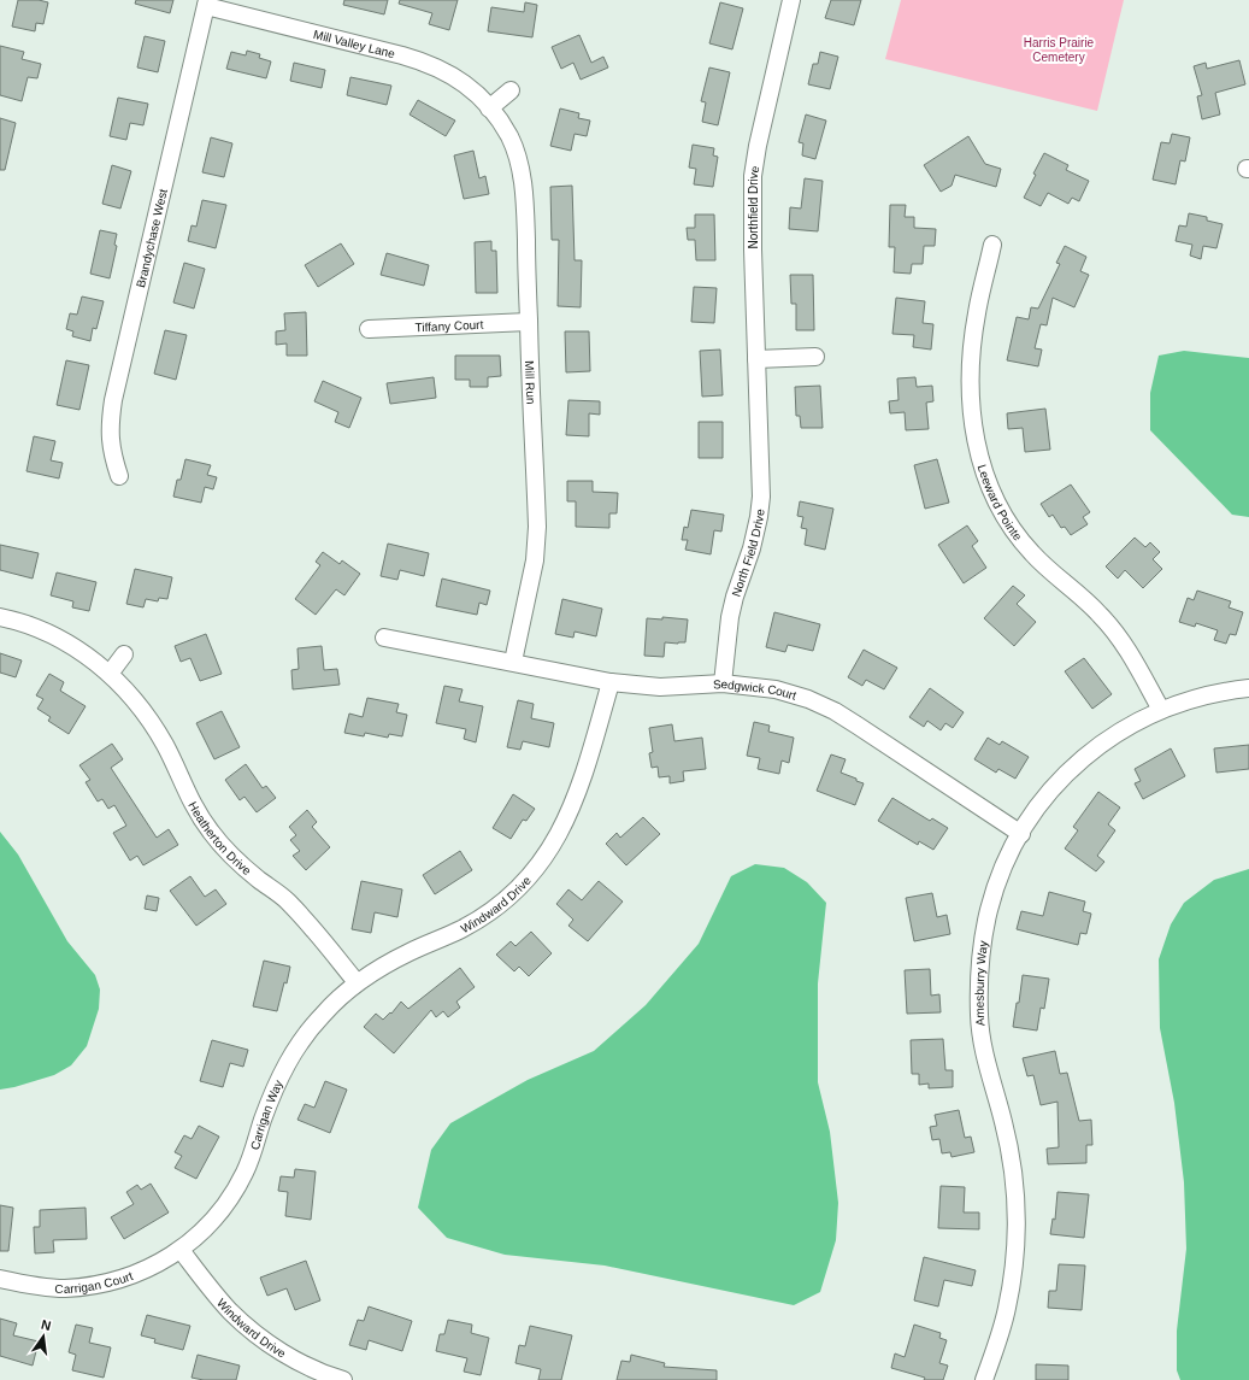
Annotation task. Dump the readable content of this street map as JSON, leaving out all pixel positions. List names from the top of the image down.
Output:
{
  "streets": {
    "street": [
      "Mill Valley Lane",
      "Northfield Drive",
      "Brandychase West",
      "Tiffany Court",
      "Mill Run",
      "Leeward Pointe",
      "North Field Drive",
      "Sedgwick Court",
      "Heatherton Drive",
      "Windward Drive",
      "Amesburry Way",
      "Carrigan Way",
      "Carrigan Court"
    ]
  },
  "crossings": [
    ["Mill Valley Lane", "Brandychase West"],
    ["Mill Valley Lane", "Mill Run"],
    ["Northfield Drive", "North Field Drive"],
    ["Tiffany Court", "Mill Run"],
    ["Mill Run", "Sedgwick Court"],
    ["Leeward Pointe", "Amesburry Way"],
    ["North Field Drive", "Sedgwick Court"],
    ["Sedgwick Court", "Windward Drive"],
    ["Sedgwick Court", "Amesburry Way"],
    ["Heatherton Drive", "Windward Drive"],
    ["Heatherton Drive", "Carrigan Way"],
    ["Windward Drive", "Carrigan Way"],
    ["Windward Drive", "Carrigan Court"],
    ["Carrigan Way", "Carrigan Court"]
  ],
  "parks": ["Harris Prairie Cemetery"],
  "north": "top"
}
